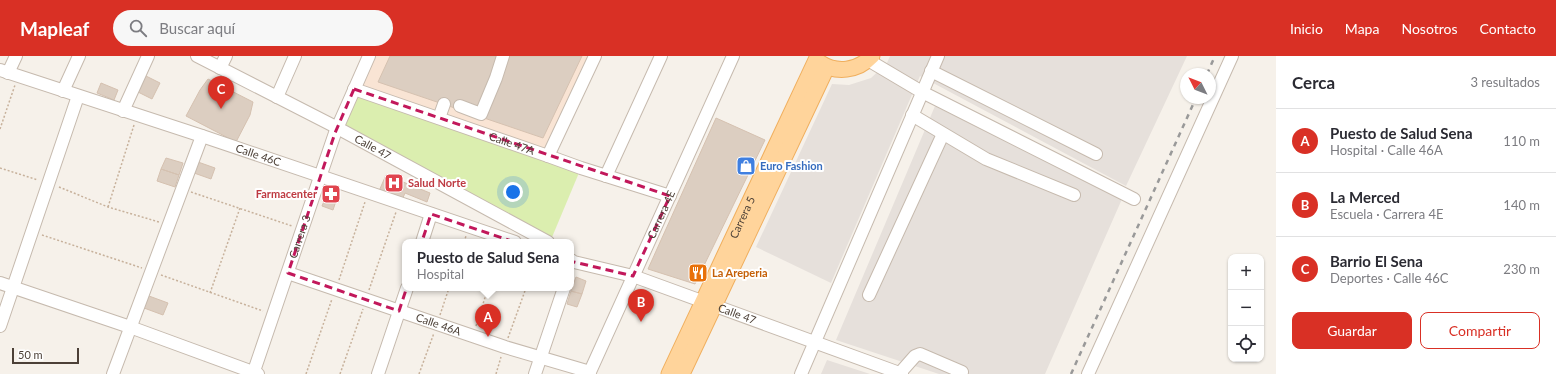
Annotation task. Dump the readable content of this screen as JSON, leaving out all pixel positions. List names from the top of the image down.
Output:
{
  "streets": {
    "main road": ["Carrera 5"],
    "street": [
      "Calle 47A",
      "Calle 47",
      "Calle 46C",
      "Carrera 4E",
      "Carrera 3",
      "Calle 46A"
    ]
  },
  "crossings": [
    ["Calle 47A", "Carrera 4E"],
    ["Calle 47A", "Carrera 3"],
    ["Calle 47", "Carrera 4E"],
    ["Calle 47", "Carrera 5"],
    ["Calle 47", "Carrera 3"],
    ["Calle 46C", "Carrera 3"],
    ["Carrera 4E", "Calle 46A"],
    ["Carrera 3", "Calle 46A"]
  ],
  "places": {
    "shop": ["Euro Fashion"],
    "hospital": ["Salud Norte"],
    "pharmacy": ["Farmacenter"],
    "restaurant": ["La Areperia"]
  },
  "scale_bar": "50 m",
  "north": "top left",
  "page": {
    "header": "Mapleaf",
    "search": "Buscar aquí",
    "nav": [
      "Inicio",
      "Mapa",
      "Nosotros",
      "Contacto"
    ],
    "heading": ["Cerca", "3 resultados"],
    "pins": ["C", "B", "A"],
    "list": [
      {
        "mark": "A",
        "name": "Puesto de Salud Sena",
        "note": "Hospital · Calle 46A",
        "value": "110 m"
      },
      {
        "mark": "B",
        "name": "La Merced",
        "note": "Escuela · Carrera 4E",
        "value": "140 m"
      },
      {
        "mark": "C",
        "name": "Barrio El Sena",
        "note": "Deportes · Calle 46C",
        "value": "230 m"
      }
    ],
    "popup": ["Puesto de Salud Sena", "Hospital"],
    "map_buttons": ["+", "−"],
    "buttons": ["Guardar", "Compartir"],
    "scale": "50 m"
  }
}
